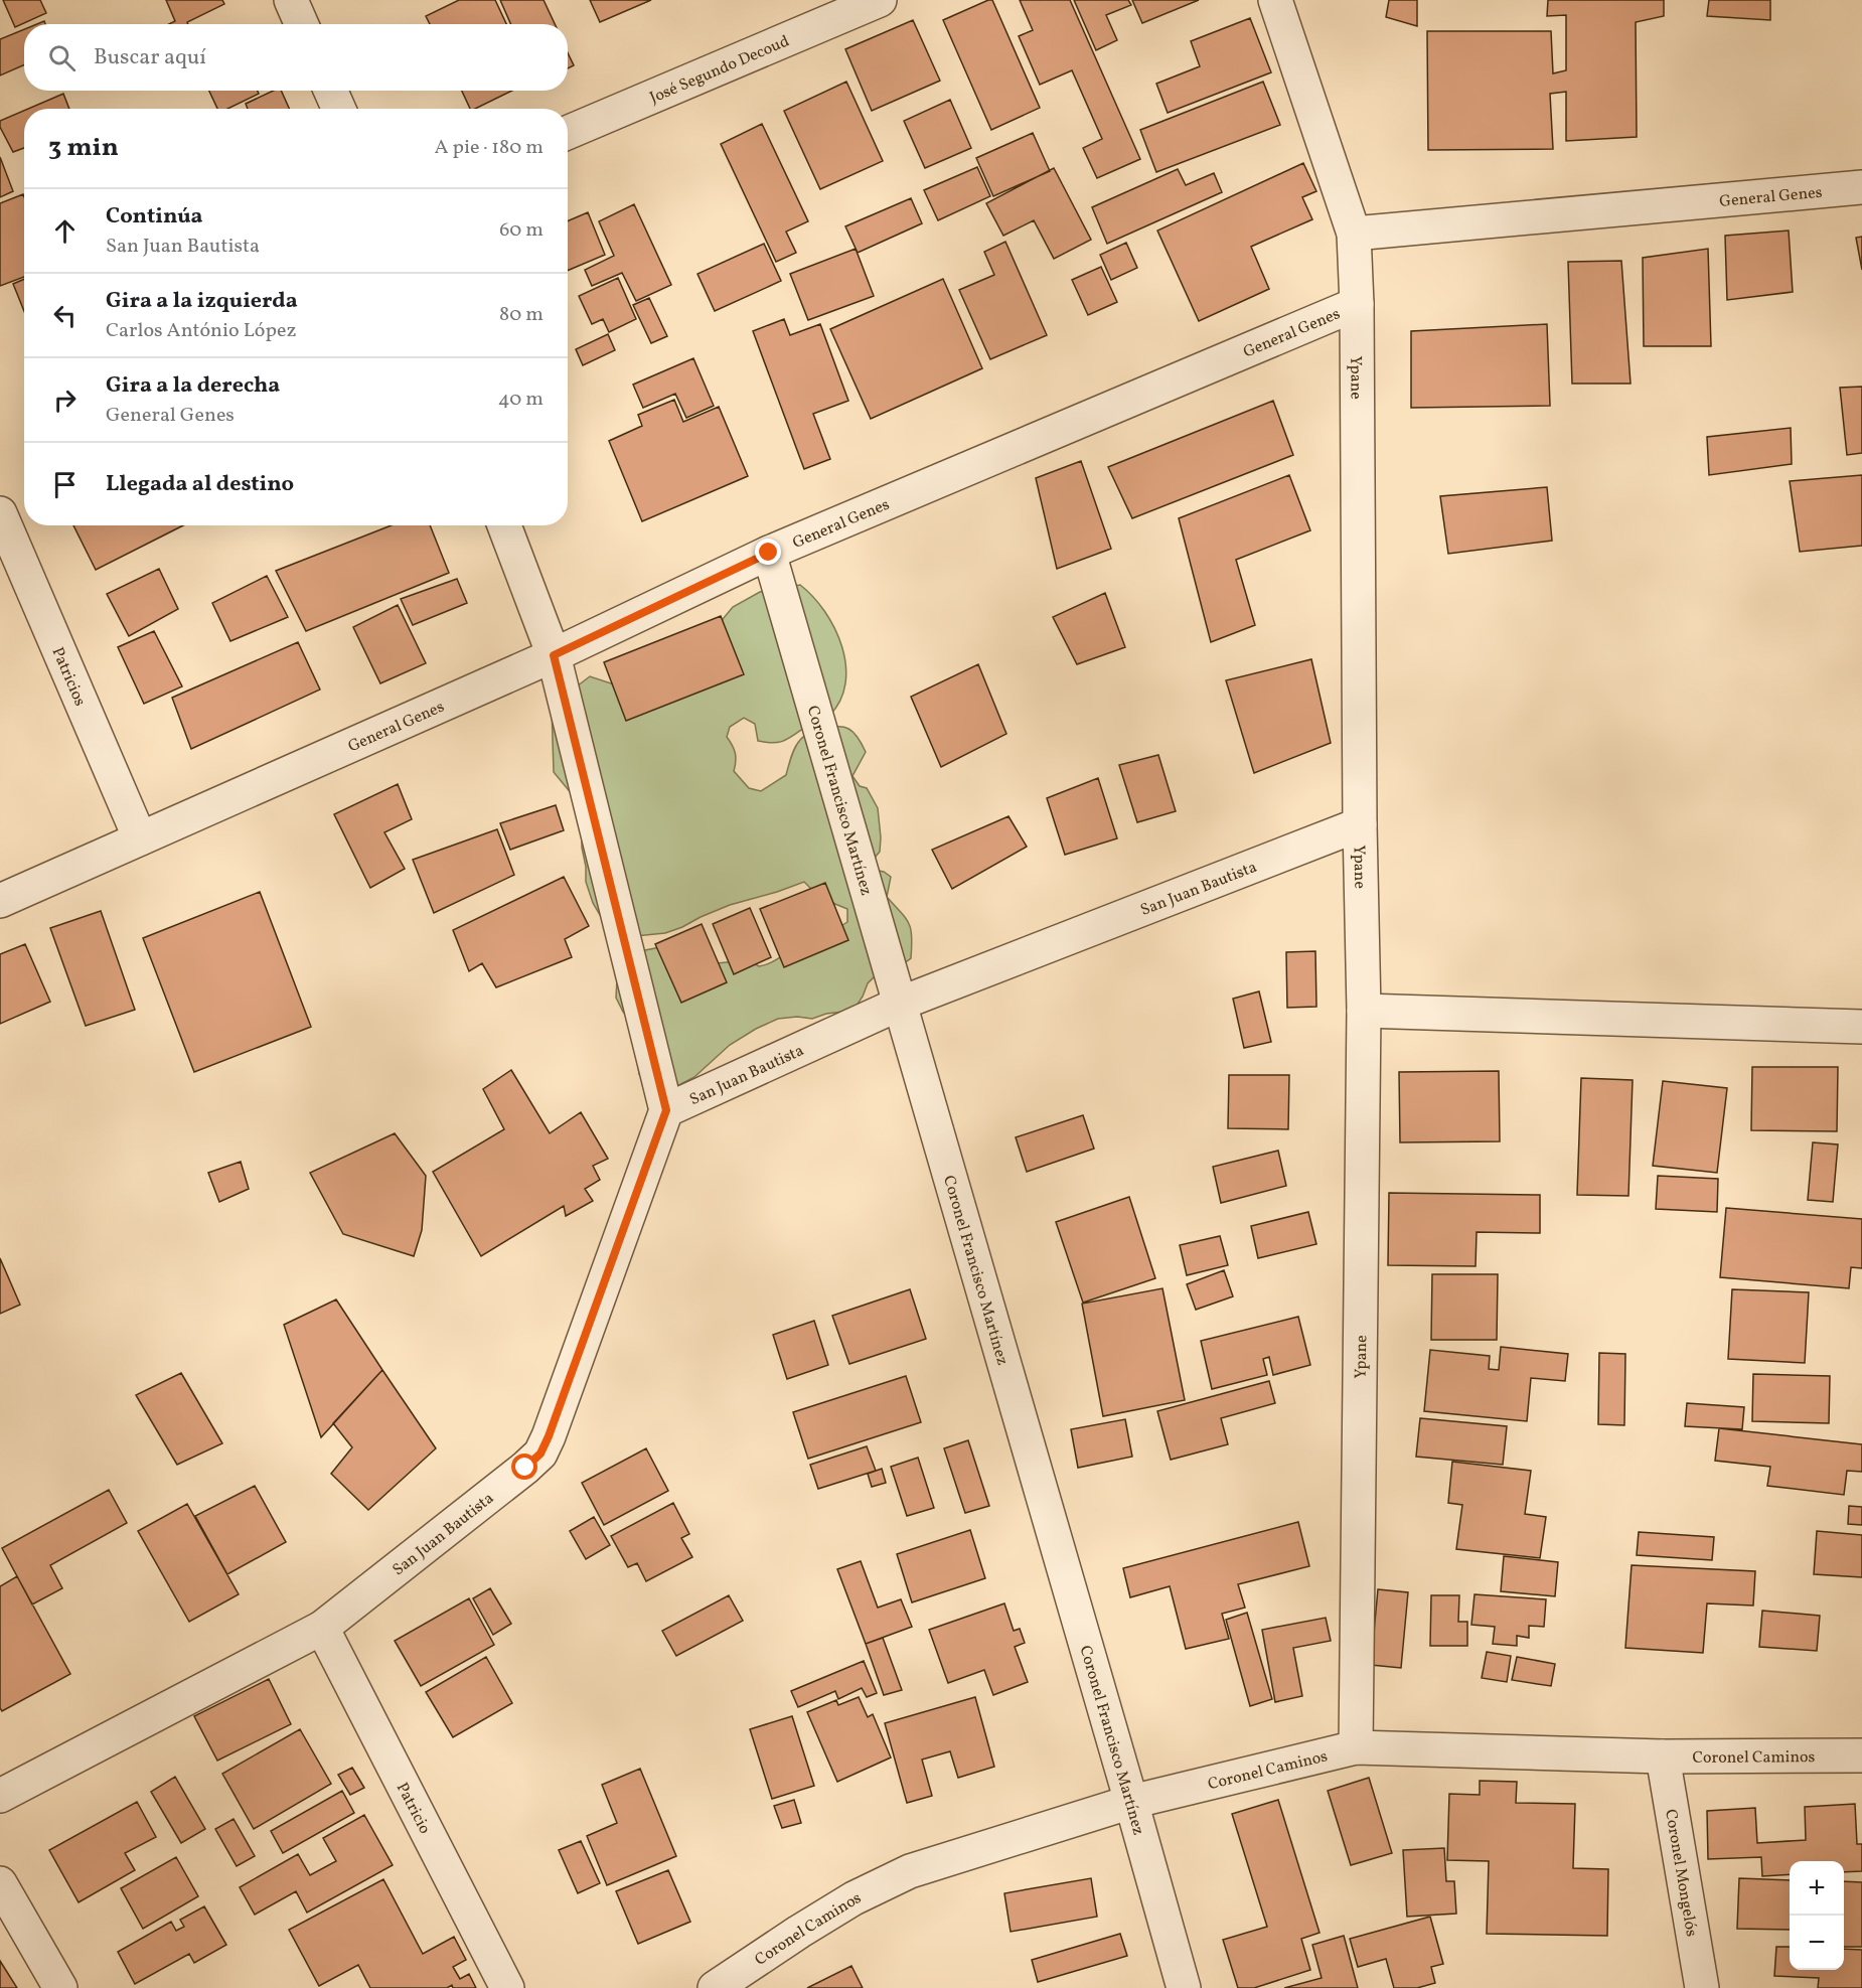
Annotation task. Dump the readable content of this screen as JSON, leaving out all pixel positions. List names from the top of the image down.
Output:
{
  "streets": {
    "street": [
      "José Segundo Decoud",
      "General Genes",
      "Ypane",
      "Patricios",
      "Coronel Francisco Martínez",
      "San Juan Bautista",
      "Coronel Caminos",
      "Patricio",
      "Coronel Mongelós"
    ]
  },
  "crossings": [
    ["General Genes", "Ypane"],
    ["General Genes", "Patricios"],
    ["General Genes", "Coronel Francisco Martínez"],
    ["Ypane", "San Juan Bautista"],
    ["Ypane", "Coronel Caminos"],
    ["Coronel Francisco Martínez", "San Juan Bautista"],
    ["Coronel Francisco Martínez", "Coronel Caminos"],
    ["San Juan Bautista", "Patricio"],
    ["Coronel Caminos", "Coronel Mongelós"]
  ],
  "page": {
    "search": "Buscar aquí",
    "heading": ["3 min", "A pie · 180 m"],
    "list": [
      ["Continúa", "San Juan Bautista", "60 m"],
      ["Gira a la izquierda", "Carlos António López", "80 m"],
      ["Gira a la derecha", "General Genes", "40 m"],
      "Llegada al destino"
    ],
    "map_buttons": ["+", "−"]
  }
}
